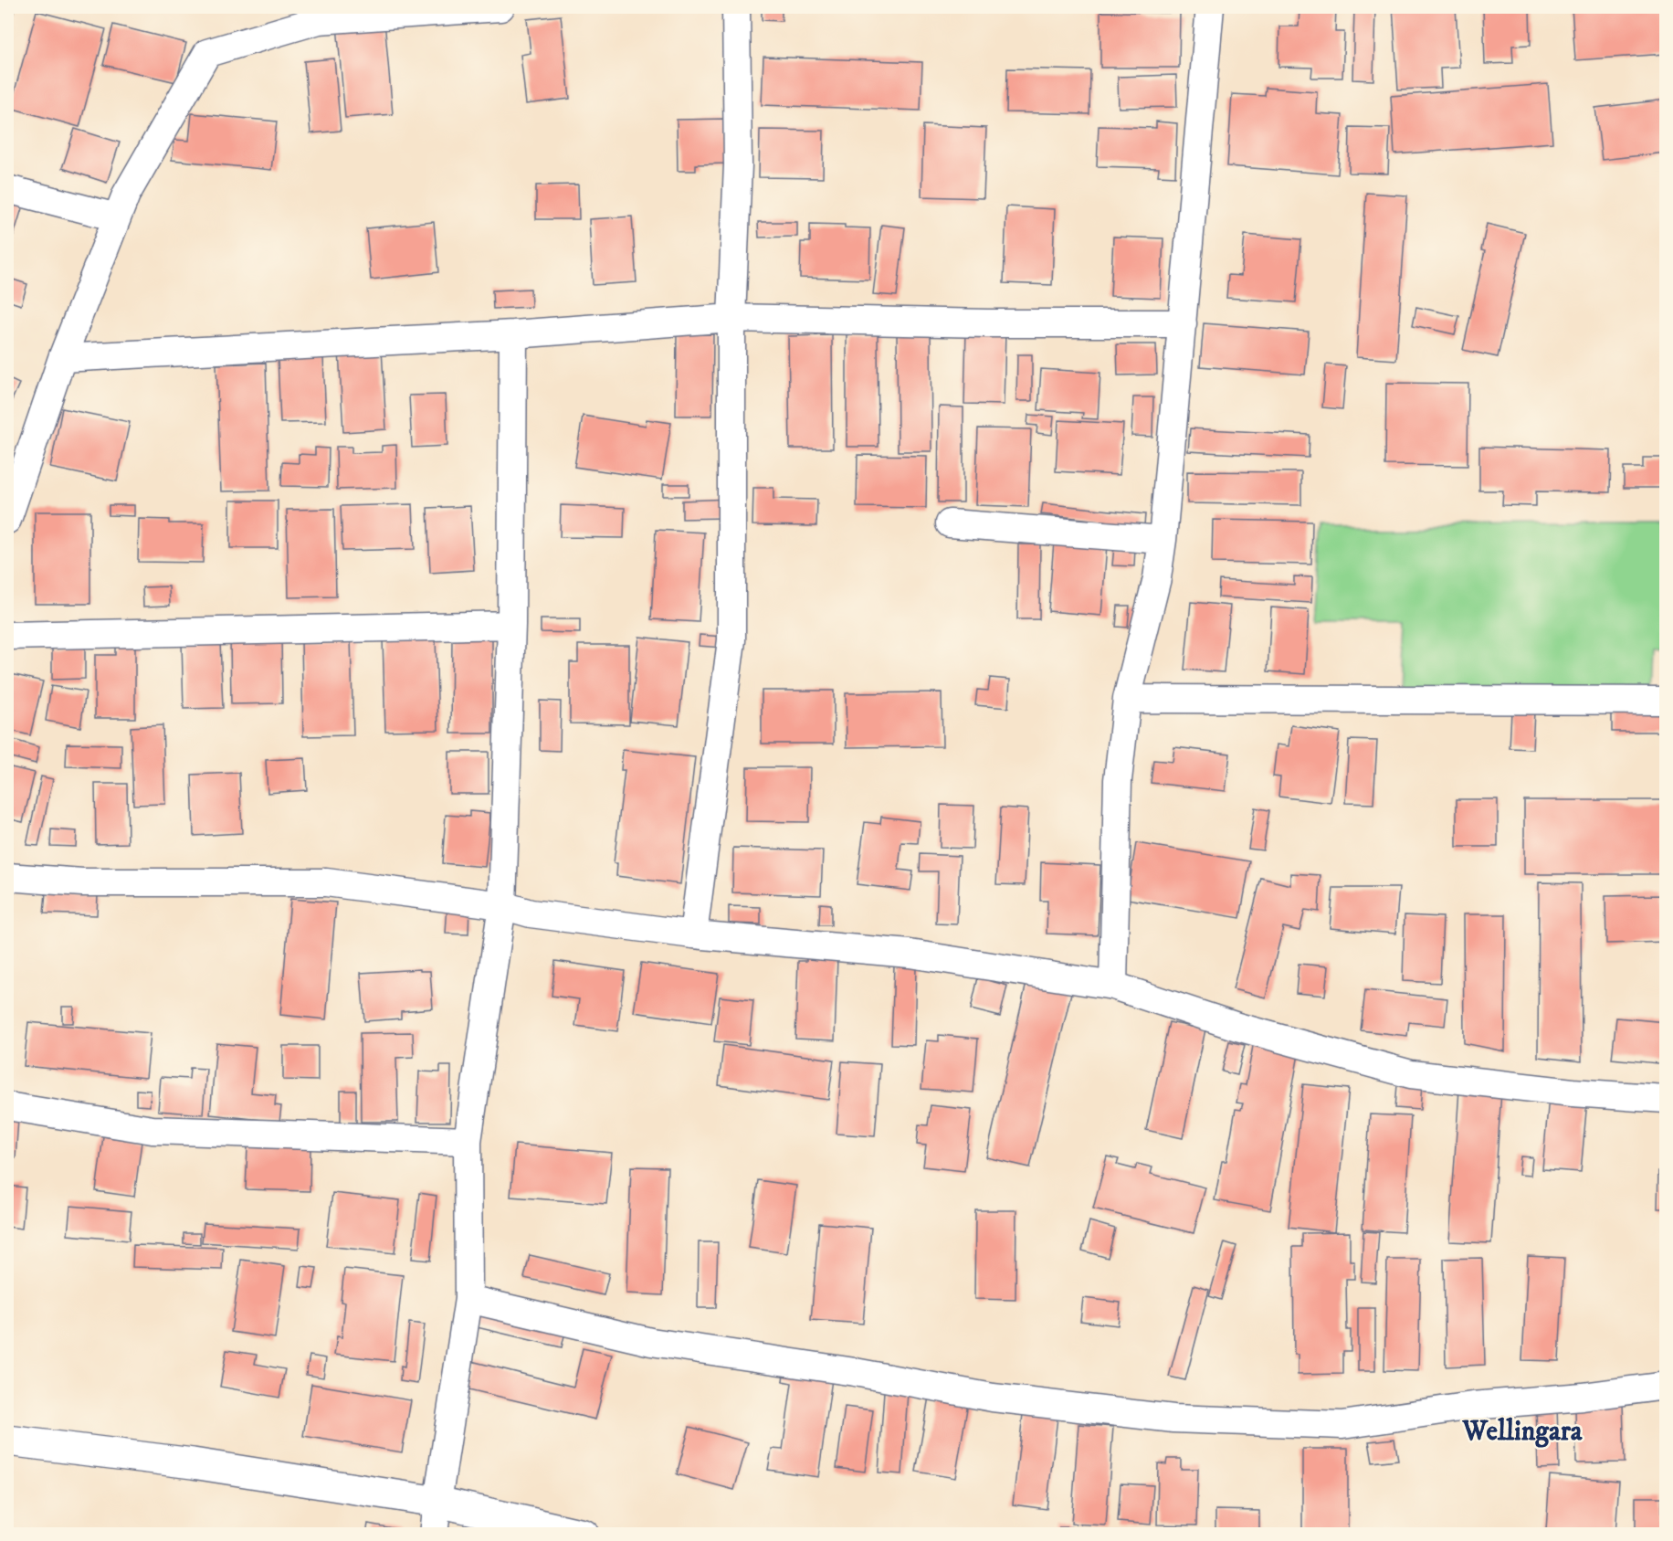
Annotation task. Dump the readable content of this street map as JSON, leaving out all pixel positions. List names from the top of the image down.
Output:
{
  "districts": ["Wellingara"]
}
